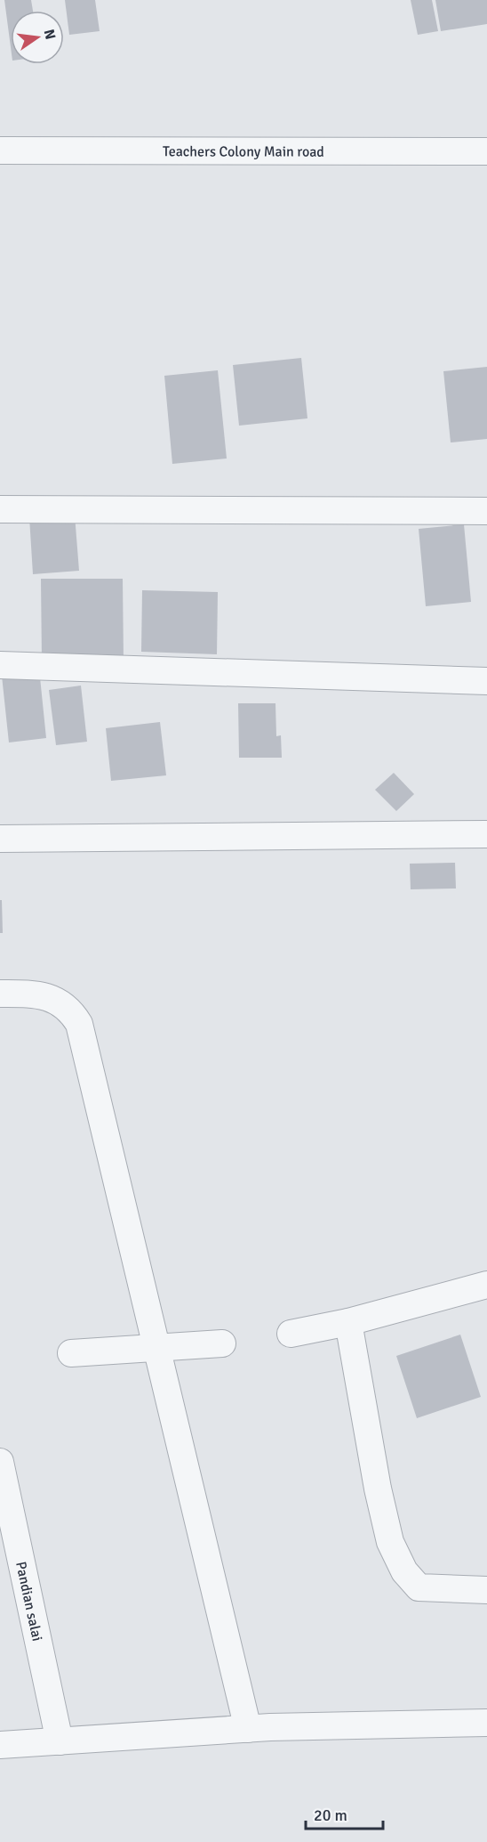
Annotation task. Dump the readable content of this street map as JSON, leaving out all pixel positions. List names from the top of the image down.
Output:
{
  "streets": {
    "street": ["Teachers Colony Main road", "Pandian salai"]
  },
  "scale_bar": "20 m",
  "north": "right"
}
